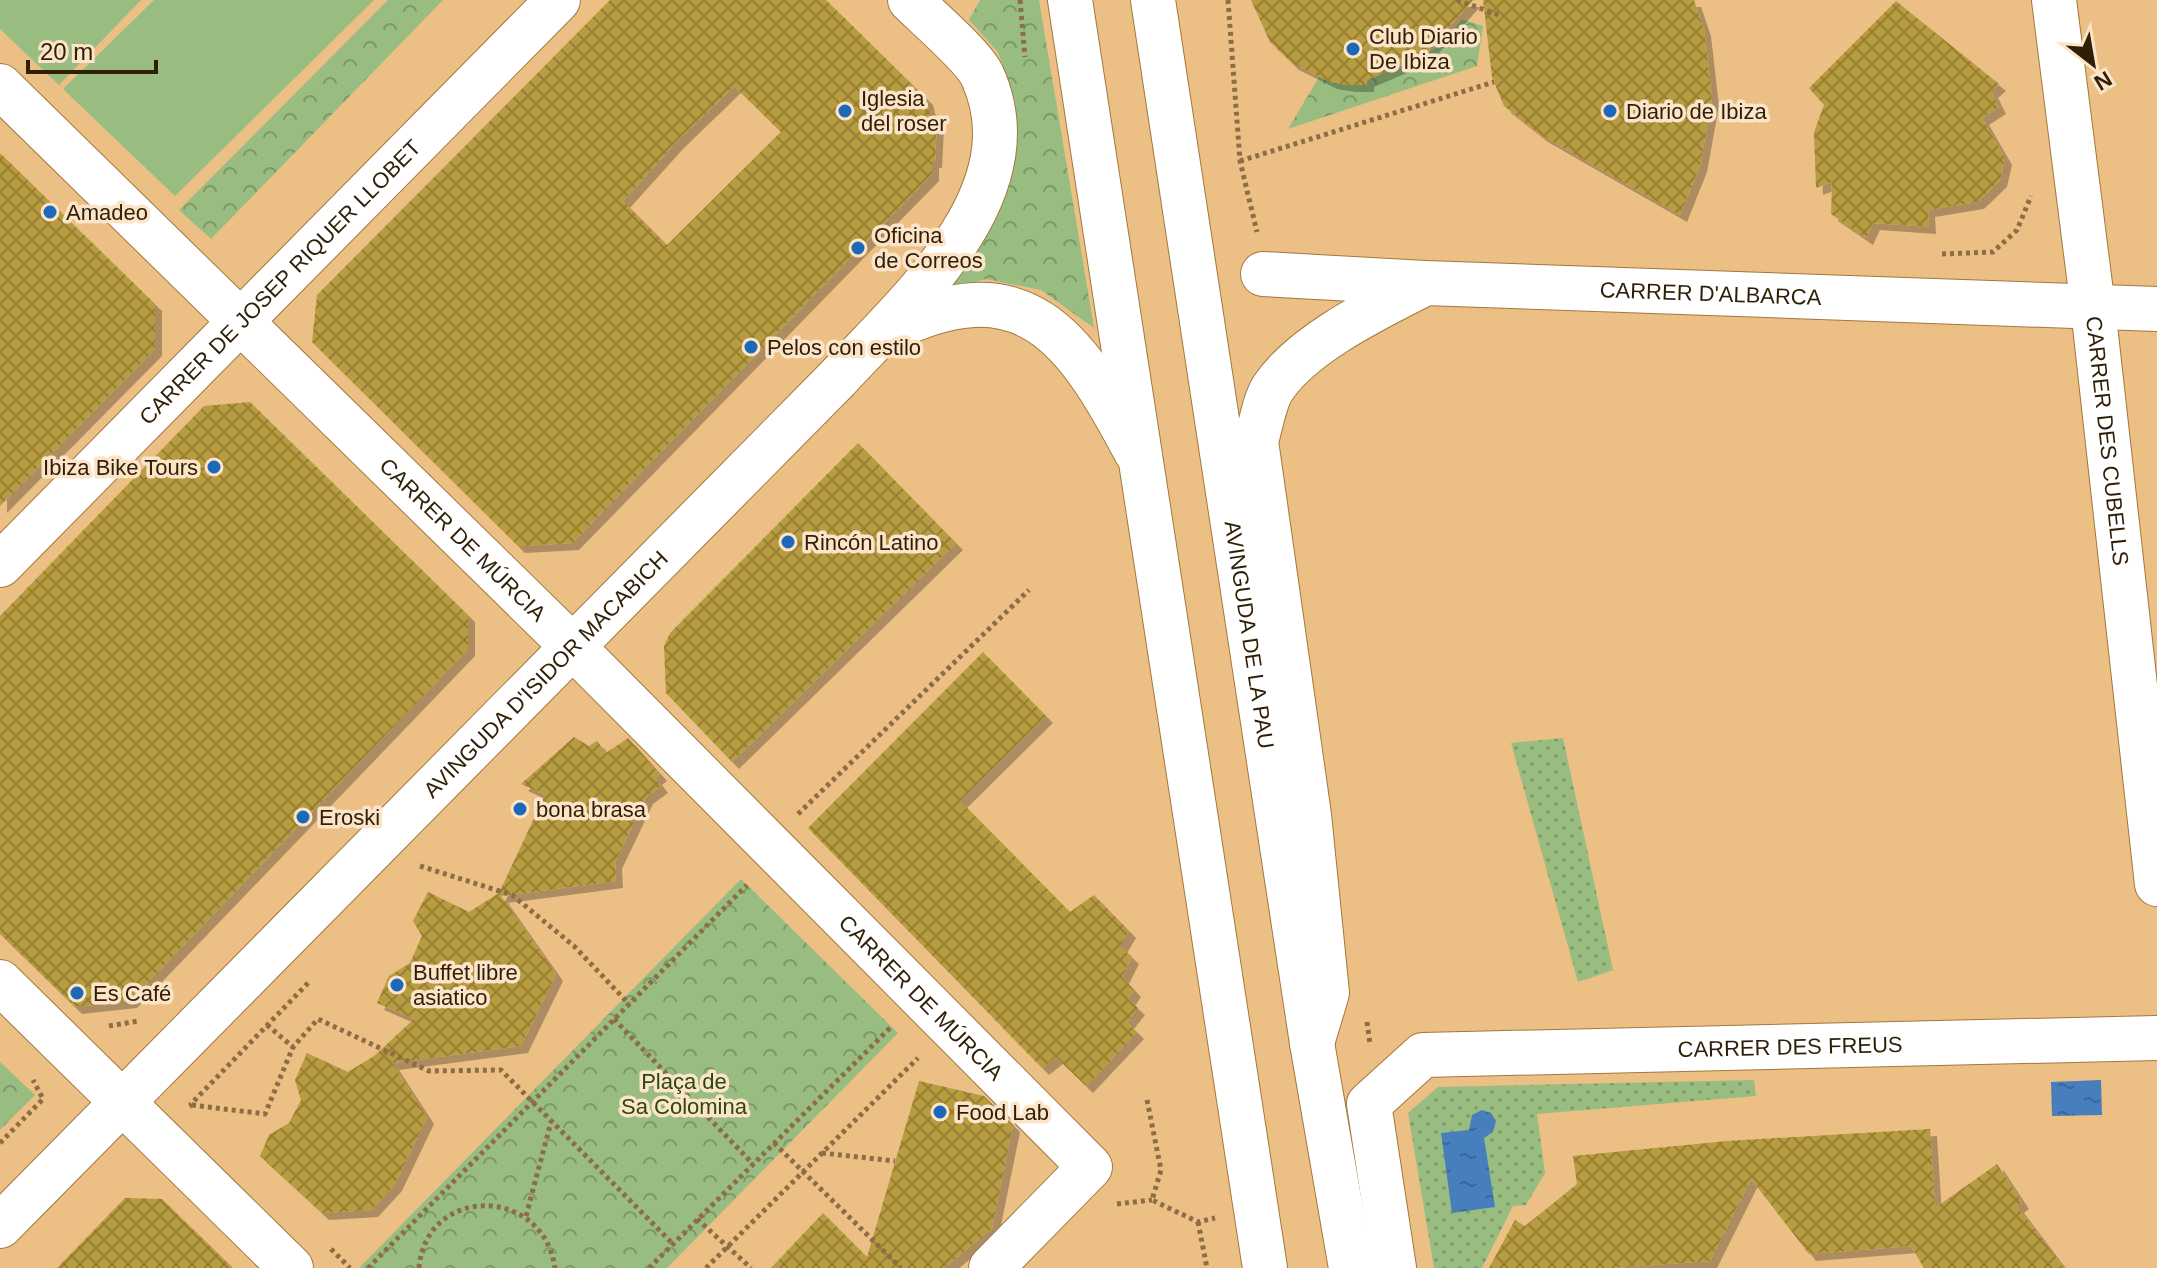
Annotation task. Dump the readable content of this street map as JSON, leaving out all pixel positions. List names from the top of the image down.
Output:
{
  "streets": {
    "street": [
      "CARRER DE JOSEP RIQUER LLOBET",
      "CARRER D'ALBARCA",
      "CARRER DES CUBELLS",
      "CARRER DE MÚRCIA",
      "AVINGUDA DE LA PAU",
      "AVINGUDA D'ISIDOR MACABICH",
      "CARRER DES FREUS"
    ]
  },
  "crossings": [
    ["CARRER DE JOSEP RIQUER LLOBET", "CARRER DE MÚRCIA"],
    ["CARRER D'ALBARCA", "CARRER DES CUBELLS"],
    ["CARRER DE MÚRCIA", "AVINGUDA D'ISIDOR MACABICH"]
  ],
  "parks": ["Plaça de Sa Colomina"],
  "places": [
    "Club Diario De Ibiza",
    "Iglesia del roser",
    "Diario de Ibiza",
    "Amadeo",
    "Oficina de Correos",
    "Pelos con estilo",
    "Ibiza Bike Tours",
    "Rincón Latino",
    "bona brasa",
    "Eroski",
    "Buffet libre asiatico",
    "Es Café",
    "Food Lab"
  ],
  "scale_bar": "20 m",
  "north": "bottom right"
}
